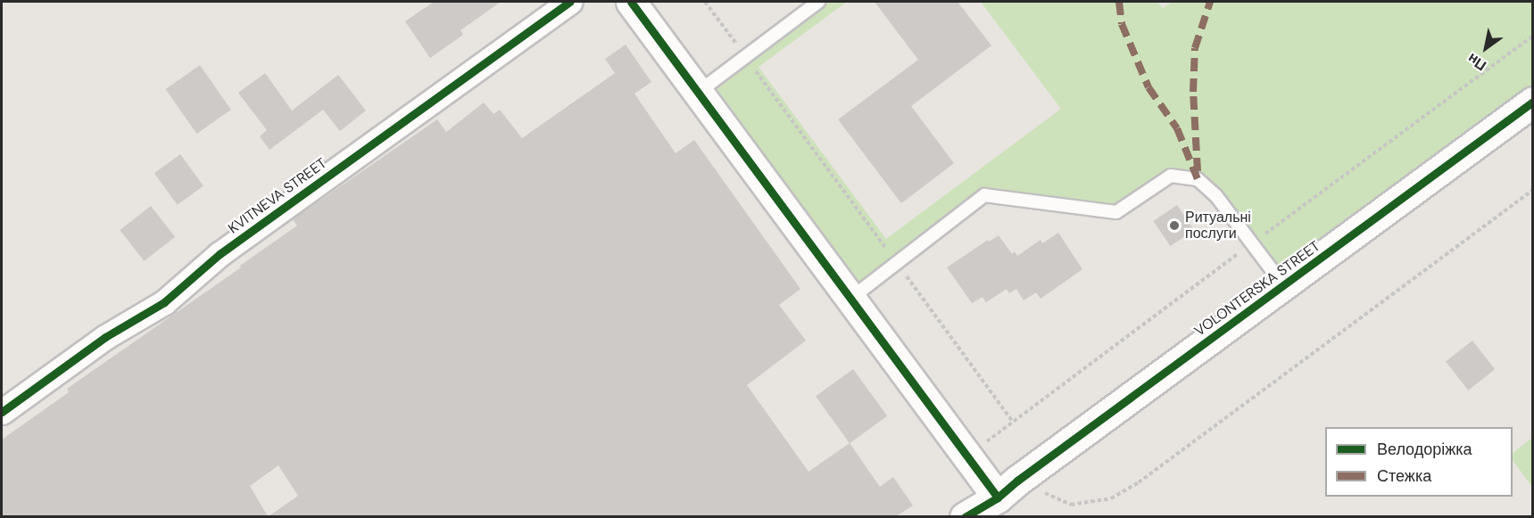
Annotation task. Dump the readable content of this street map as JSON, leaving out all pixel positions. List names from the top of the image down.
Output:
{
  "streets": {
    "street": ["KVITNEVA STREET", "VOLONTERSKA STREET"]
  },
  "places": ["Ритуальні послуги"],
  "legend": ["Велодоріжка", "Стежка"],
  "north": "bottom left"
}
